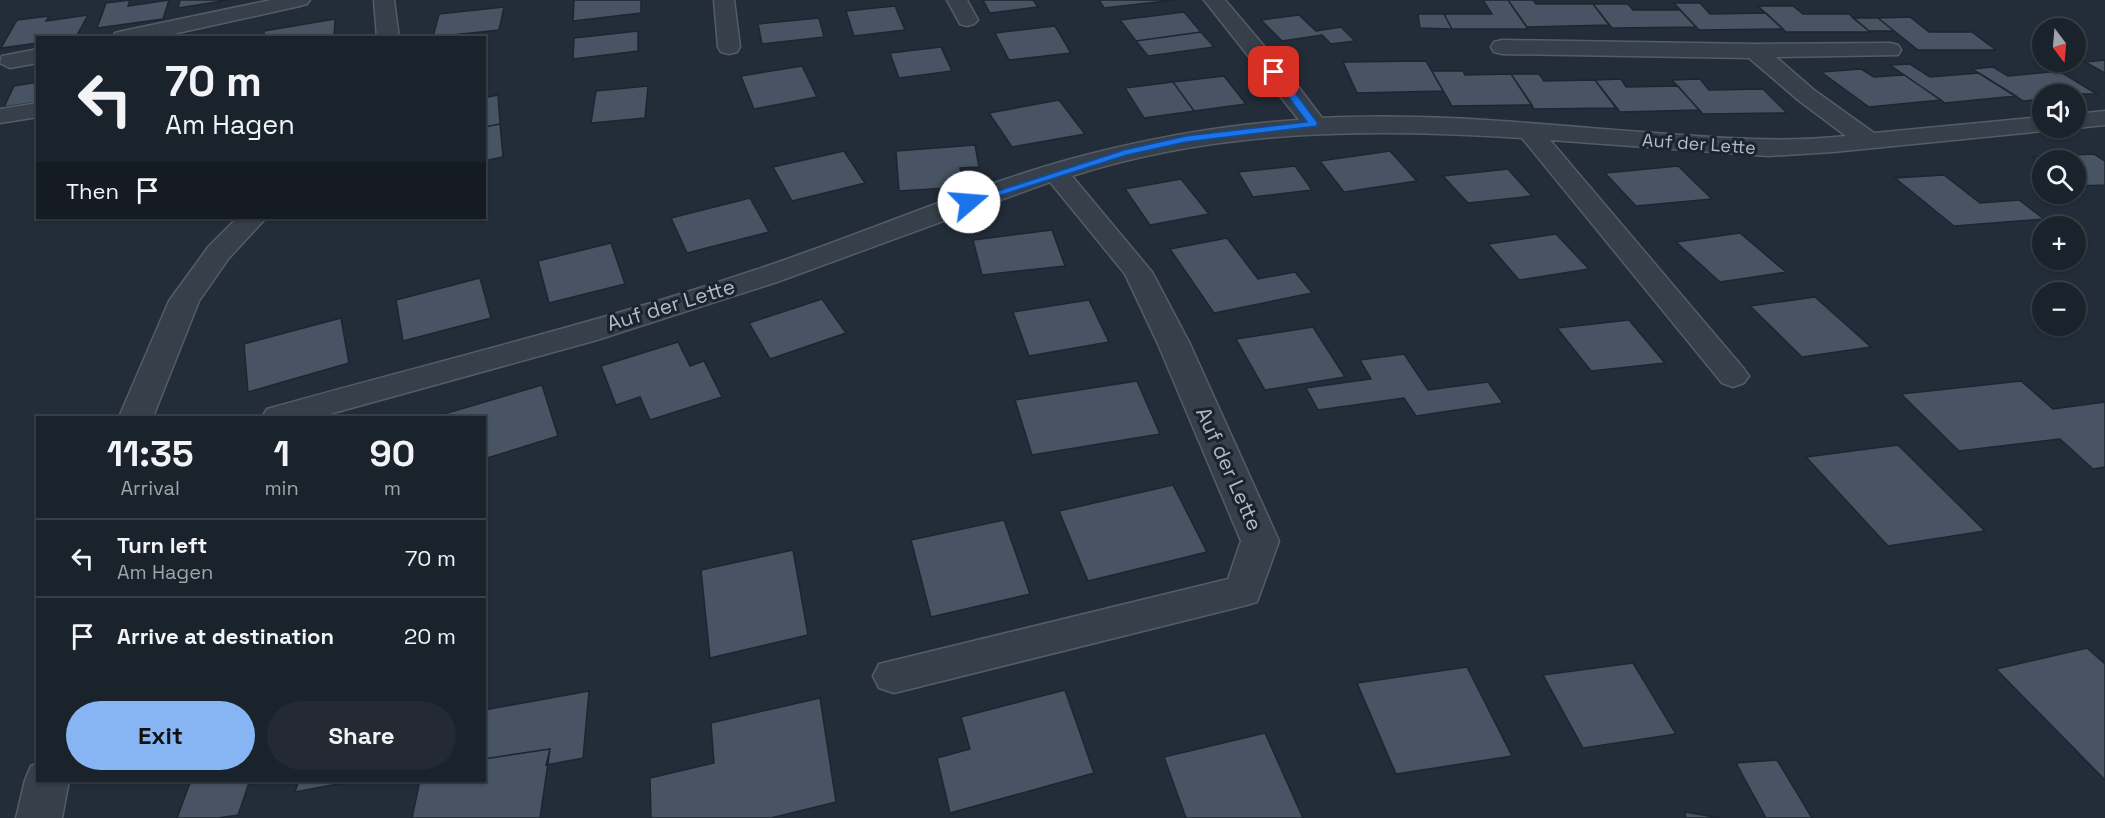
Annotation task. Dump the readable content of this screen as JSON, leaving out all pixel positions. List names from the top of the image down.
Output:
{
  "streets": {
    "street": ["Auf der Lette"]
  },
  "north": "bottom",
  "page": {
    "map_buttons": ["+", "−"],
    "turn": ["70 m", "Am Hagen"],
    "then": "Then",
    "eta": [
      "11:35",
      "Arrival",
      "1",
      "min",
      "90",
      "m"
    ],
    "list": [
      {
        "name": "Turn left",
        "note": "Am Hagen",
        "value": "70 m"
      },
      {
        "name": "Arrive at destination",
        "value": "20 m"
      }
    ],
    "buttons": ["Exit", "Share"]
  }
}
